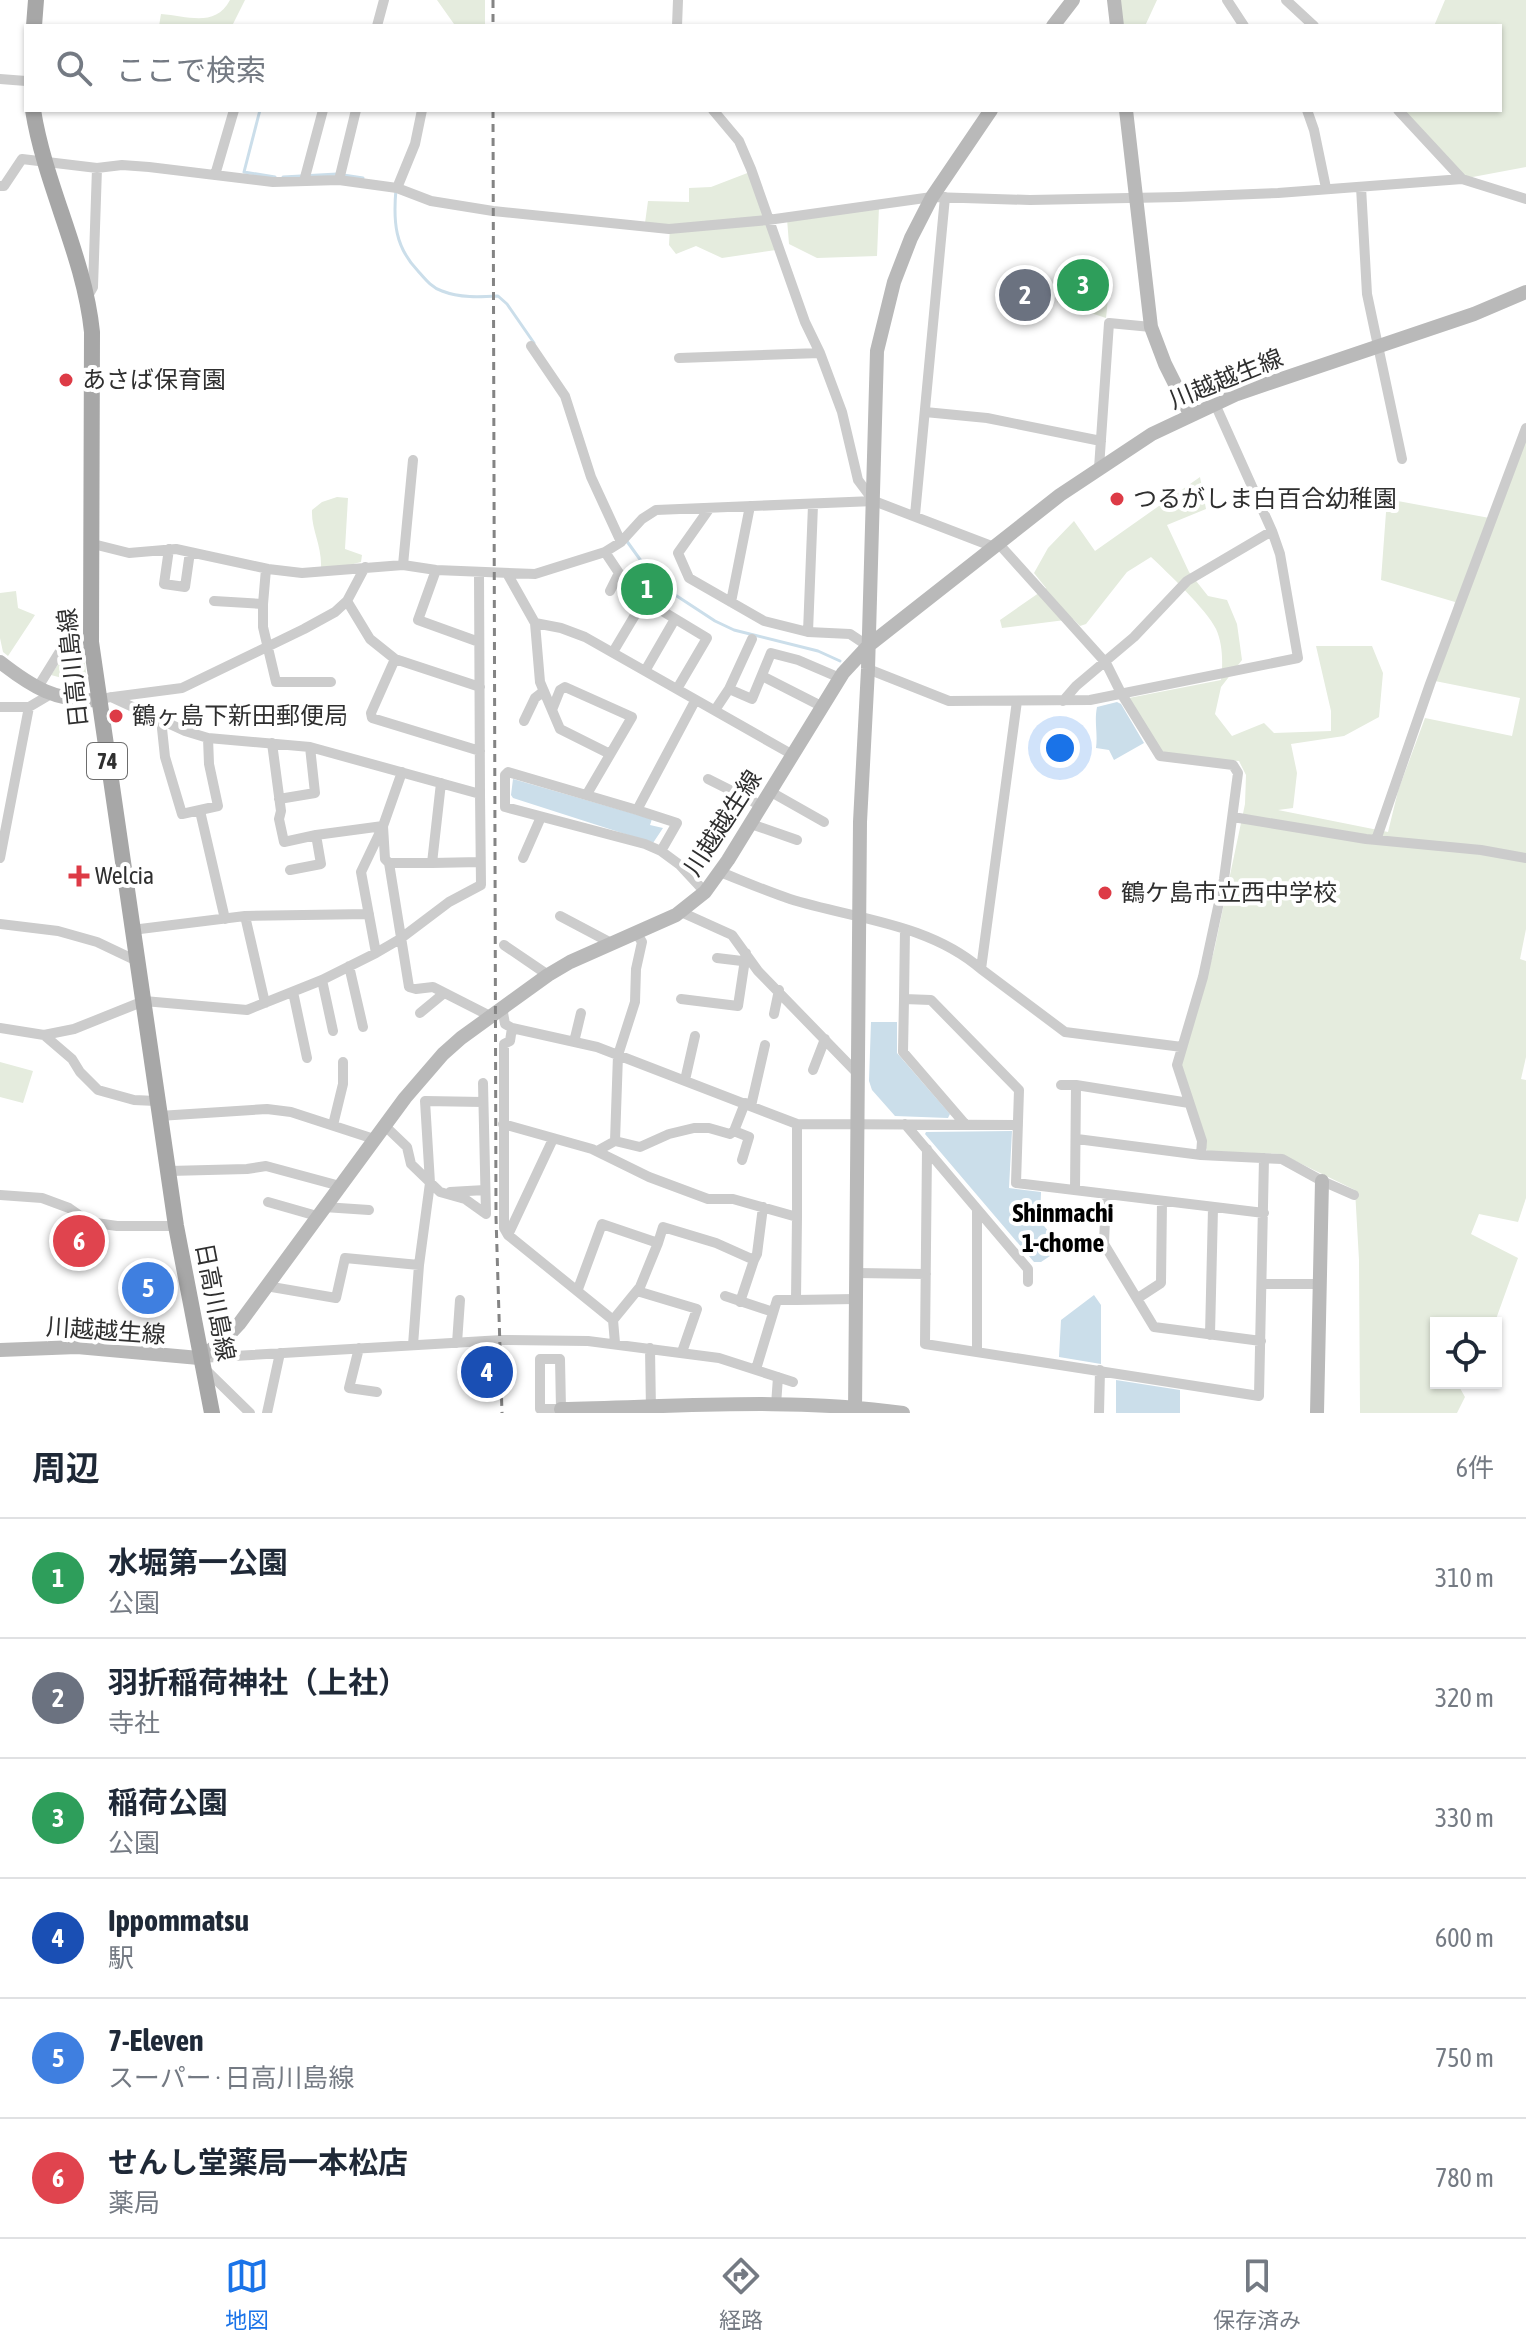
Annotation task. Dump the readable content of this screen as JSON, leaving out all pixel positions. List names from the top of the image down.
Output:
{
  "streets": {
    "main road": ["日高川島線", "74"],
    "street": ["川越越生線"]
  },
  "crossings": [
    ["川越越生線", "日高川島線"]
  ],
  "districts": ["Shinmachi 1-chome"],
  "places": {
    "other": [
      "あさば保育園",
      "つるがしま白百合幼稚園",
      "鶴ヶ島下新田郵便局",
      "鶴ケ島市立西中学校"
    ],
    "health": ["Welcia"]
  },
  "page": {
    "search": "ここで検索",
    "pins": [
      "3",
      "2",
      "1",
      "6",
      "5",
      "4"
    ],
    "heading": ["周辺", "6件"],
    "list": [
      {
        "mark": "1",
        "name": "水堀第一公園",
        "note": "公園",
        "value": "310 m"
      },
      {
        "mark": "2",
        "name": "羽折稲荷神社（上社）",
        "note": "寺社",
        "value": "320 m"
      },
      {
        "mark": "3",
        "name": "稲荷公園",
        "note": "公園",
        "value": "330 m"
      },
      {
        "mark": "4",
        "name": "Ippommatsu",
        "note": "駅",
        "value": "600 m"
      },
      {
        "mark": "5",
        "name": "7-Eleven",
        "note": "スーパー · 日高川島線",
        "value": "750 m"
      },
      {
        "mark": "6",
        "name": "せんし堂薬局一本松店",
        "note": "薬局",
        "value": "780 m"
      }
    ],
    "nav": ["地図", "経路", "保存済み"]
  }
}
